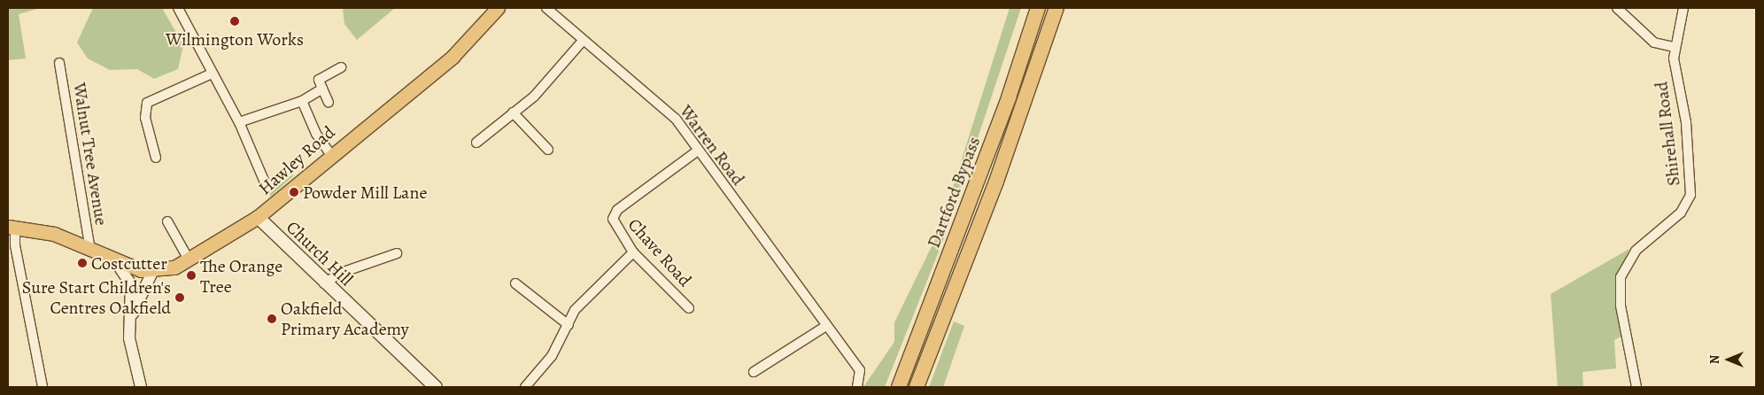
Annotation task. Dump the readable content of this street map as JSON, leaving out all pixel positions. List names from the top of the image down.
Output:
{
  "streets": {
    "highway": ["Dartford Bypass"],
    "main road": ["Hawley Road", "Church Hill"],
    "street": [
      "Shirehall Road",
      "Warren Road",
      "Walnut Tree Avenue",
      "Chave Road"
    ]
  },
  "crossings": [
    ["Warren Road", "Chave Road"],
    ["Hawley Road", "Church Hill"]
  ],
  "places": [
    "Wilmington Works",
    "Powder Mill Lane",
    "Costcutter",
    "The Orange Tree",
    "Sure Start Children's Centres Oakfield",
    "Oakfield Primary Academy"
  ],
  "north": "left"
}
